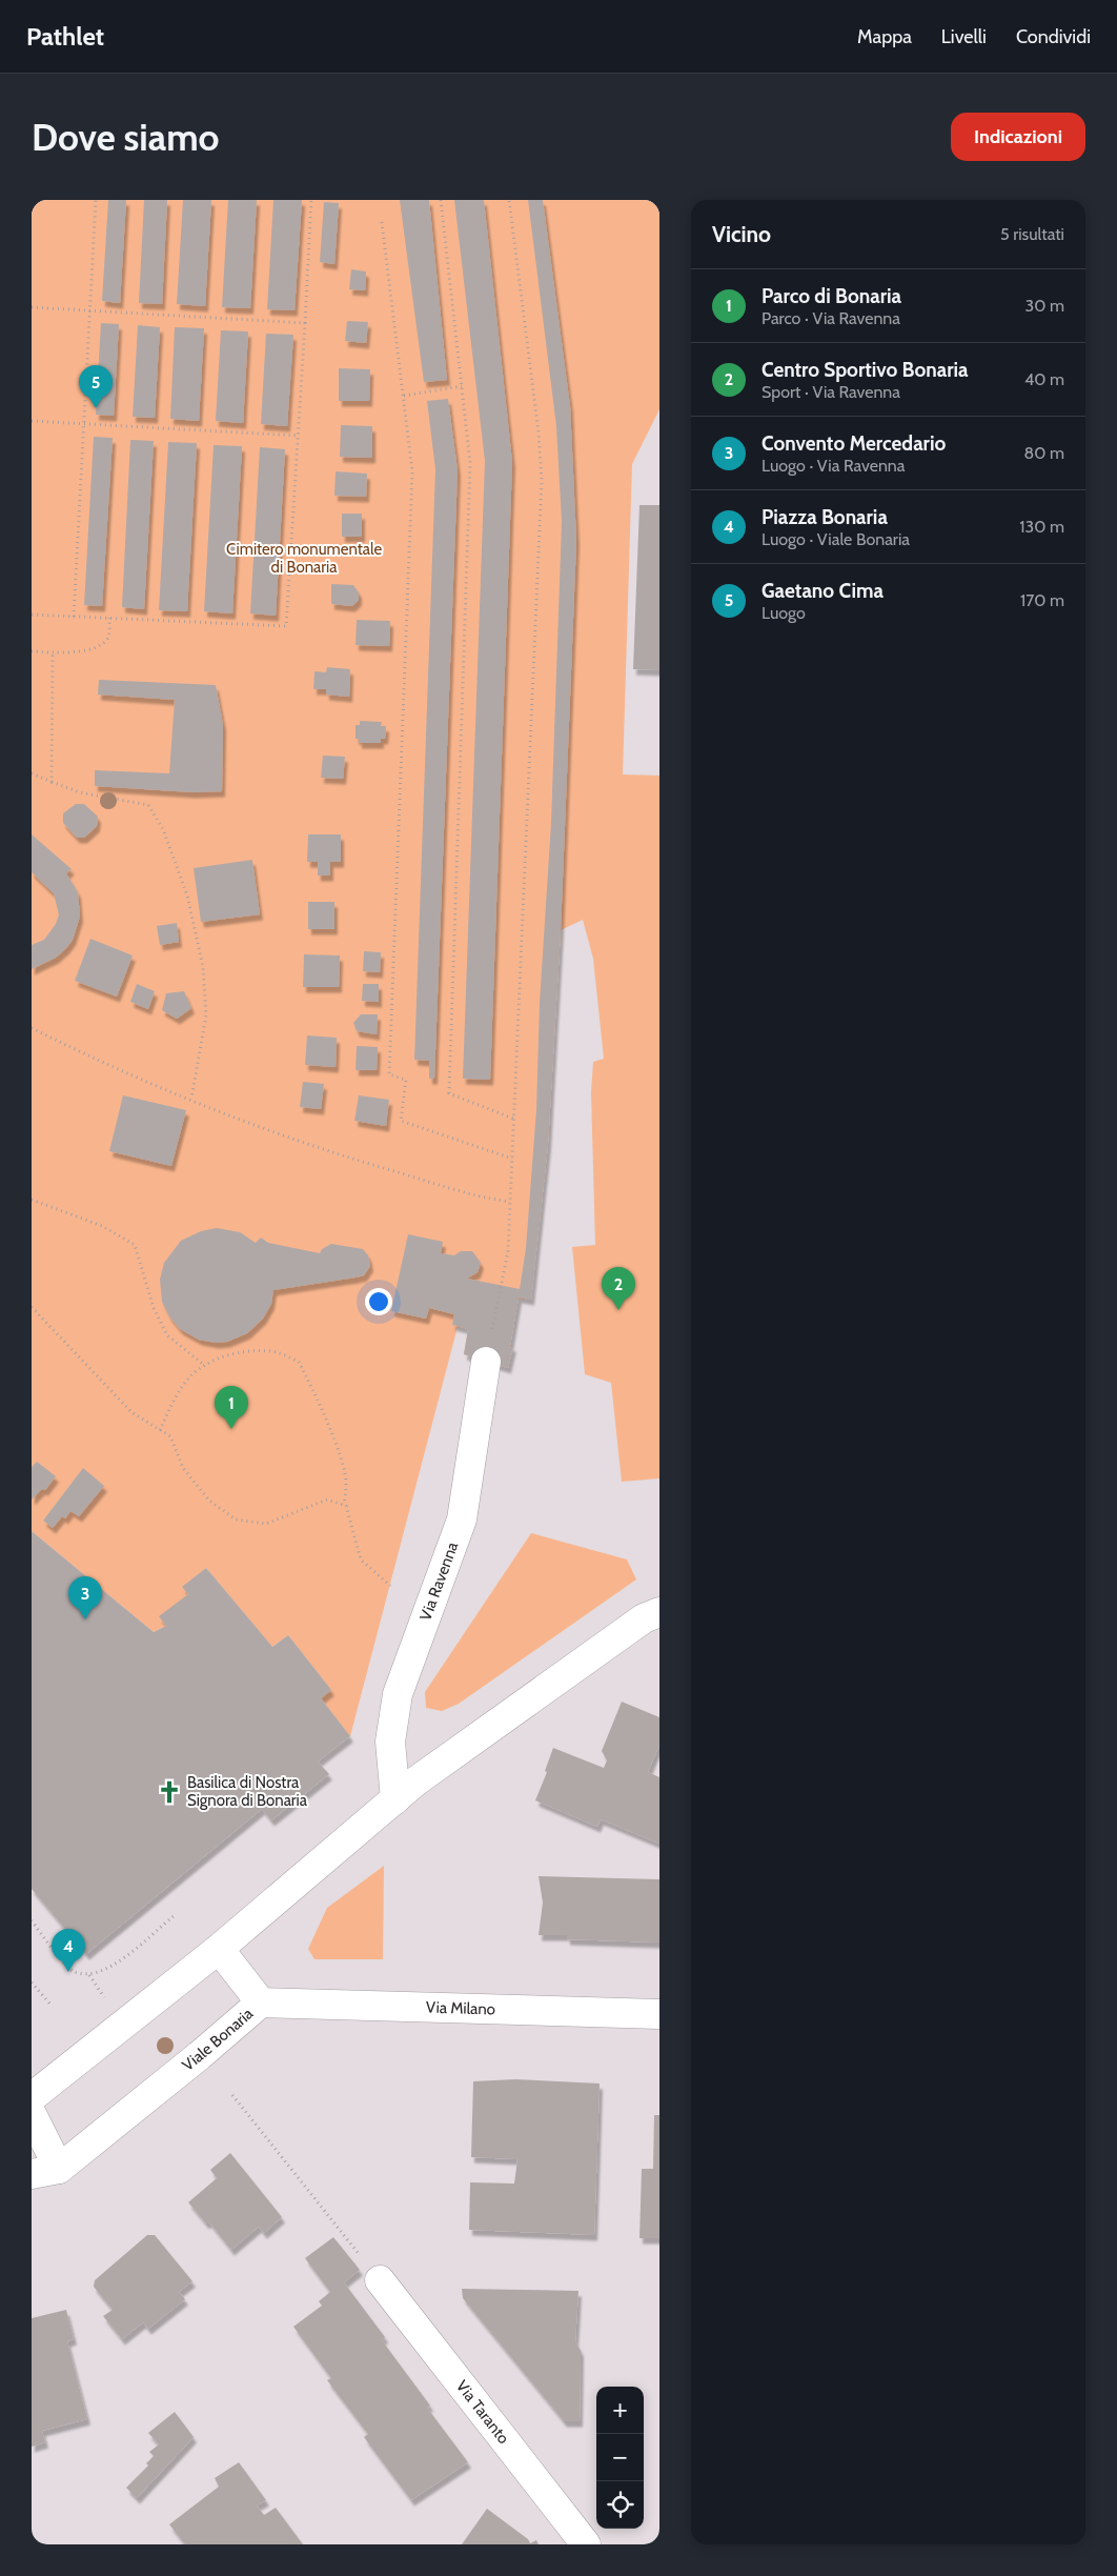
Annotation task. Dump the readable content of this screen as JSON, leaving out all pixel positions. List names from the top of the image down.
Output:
{
  "streets": {
    "street": [
      "Via Ravenna",
      "Via Milano",
      "Viale Bonaria",
      "Via Taranto"
    ]
  },
  "crossings": [
    ["Via Milano", "Viale Bonaria"]
  ],
  "parks": ["Cimitero monumentale di Bonaria"],
  "places": {
    "church": ["Basilica di Nostra Signora di Bonaria"]
  },
  "page": {
    "header": "Pathlet",
    "nav": ["Mappa", "Livelli", "Condividi"],
    "buttons": "Indicazioni",
    "title": "Dove siamo",
    "heading": ["Vicino", "5 risultati"],
    "list": [
      {
        "mark": "1",
        "name": "Parco di Bonaria",
        "note": "Parco · Via Ravenna",
        "value": "30 m"
      },
      {
        "mark": "2",
        "name": "Centro Sportivo Bonaria",
        "note": "Sport · Via Ravenna",
        "value": "40 m"
      },
      {
        "mark": "3",
        "name": "Convento Mercedario",
        "note": "Luogo · Via Ravenna",
        "value": "80 m"
      },
      {
        "mark": "4",
        "name": "Piazza Bonaria",
        "note": "Luogo · Viale Bonaria",
        "value": "130 m"
      },
      {
        "mark": "5",
        "name": "Gaetano Cima",
        "note": "Luogo",
        "value": "170 m"
      }
    ],
    "pins": [
      "5",
      "2",
      "1",
      "3",
      "4"
    ],
    "map_buttons": ["+", "−"]
  }
}
